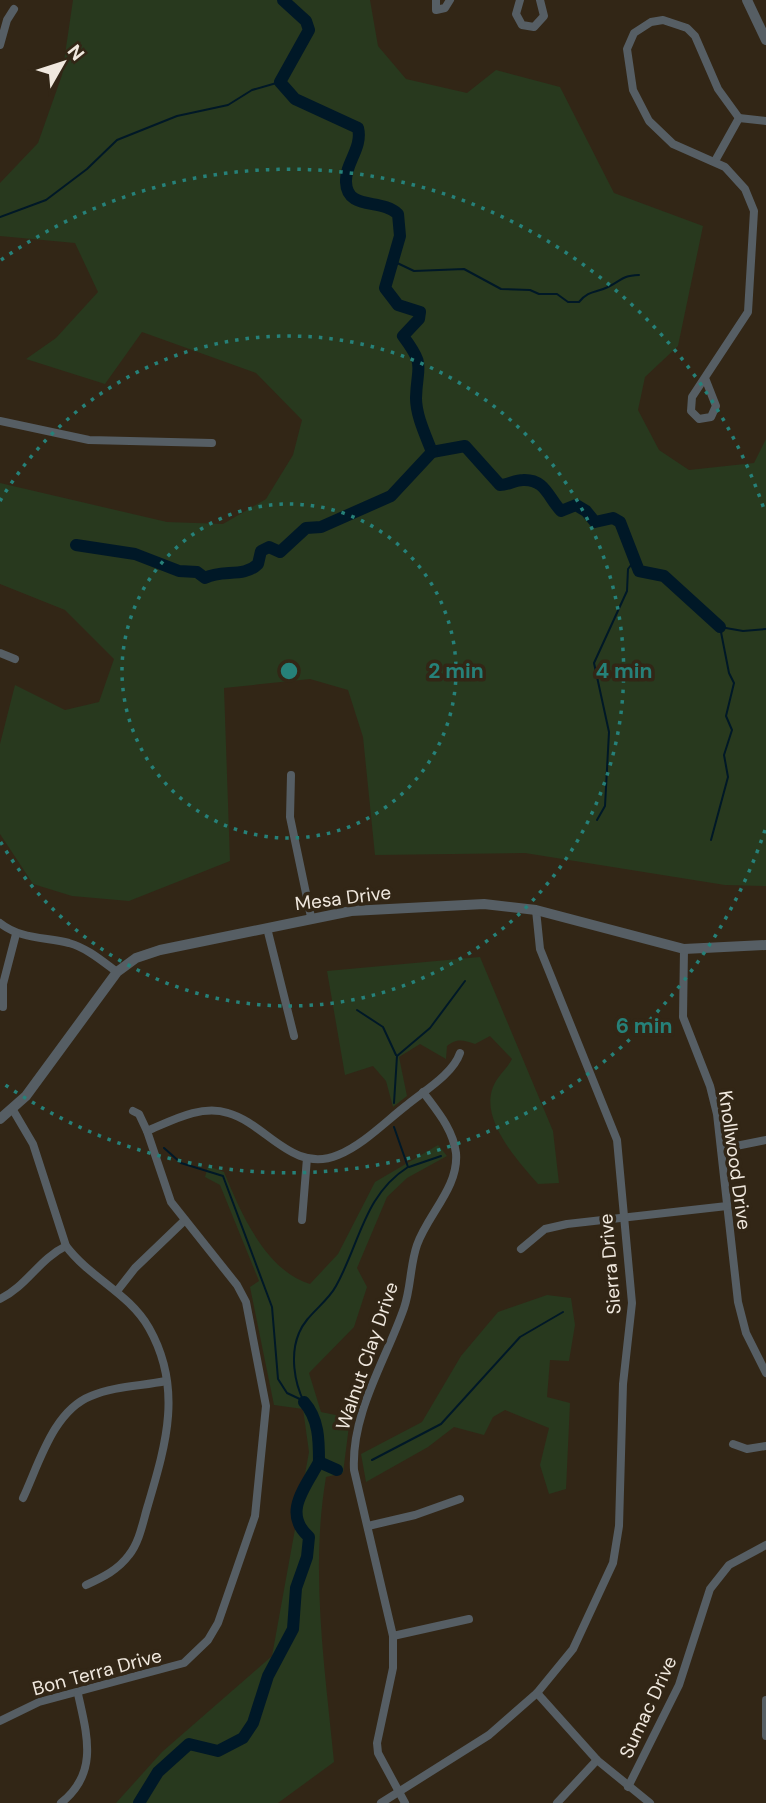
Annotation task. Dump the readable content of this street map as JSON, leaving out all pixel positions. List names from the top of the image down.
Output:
{
  "streets": {
    "street": [
      "Mesa Drive",
      "Knollwood Drive",
      "Sierra Drive",
      "Walnut Clay Drive",
      "Bon Terra Drive",
      "Sumac Drive"
    ]
  },
  "crossings": [
    ["Mesa Drive", "Knollwood Drive"],
    ["Mesa Drive", "Sierra Drive"],
    ["Sierra Drive", "Walnut Clay Drive"]
  ],
  "north": "top right",
  "rings": ["2 min", "4 min", "6 min"]
}
